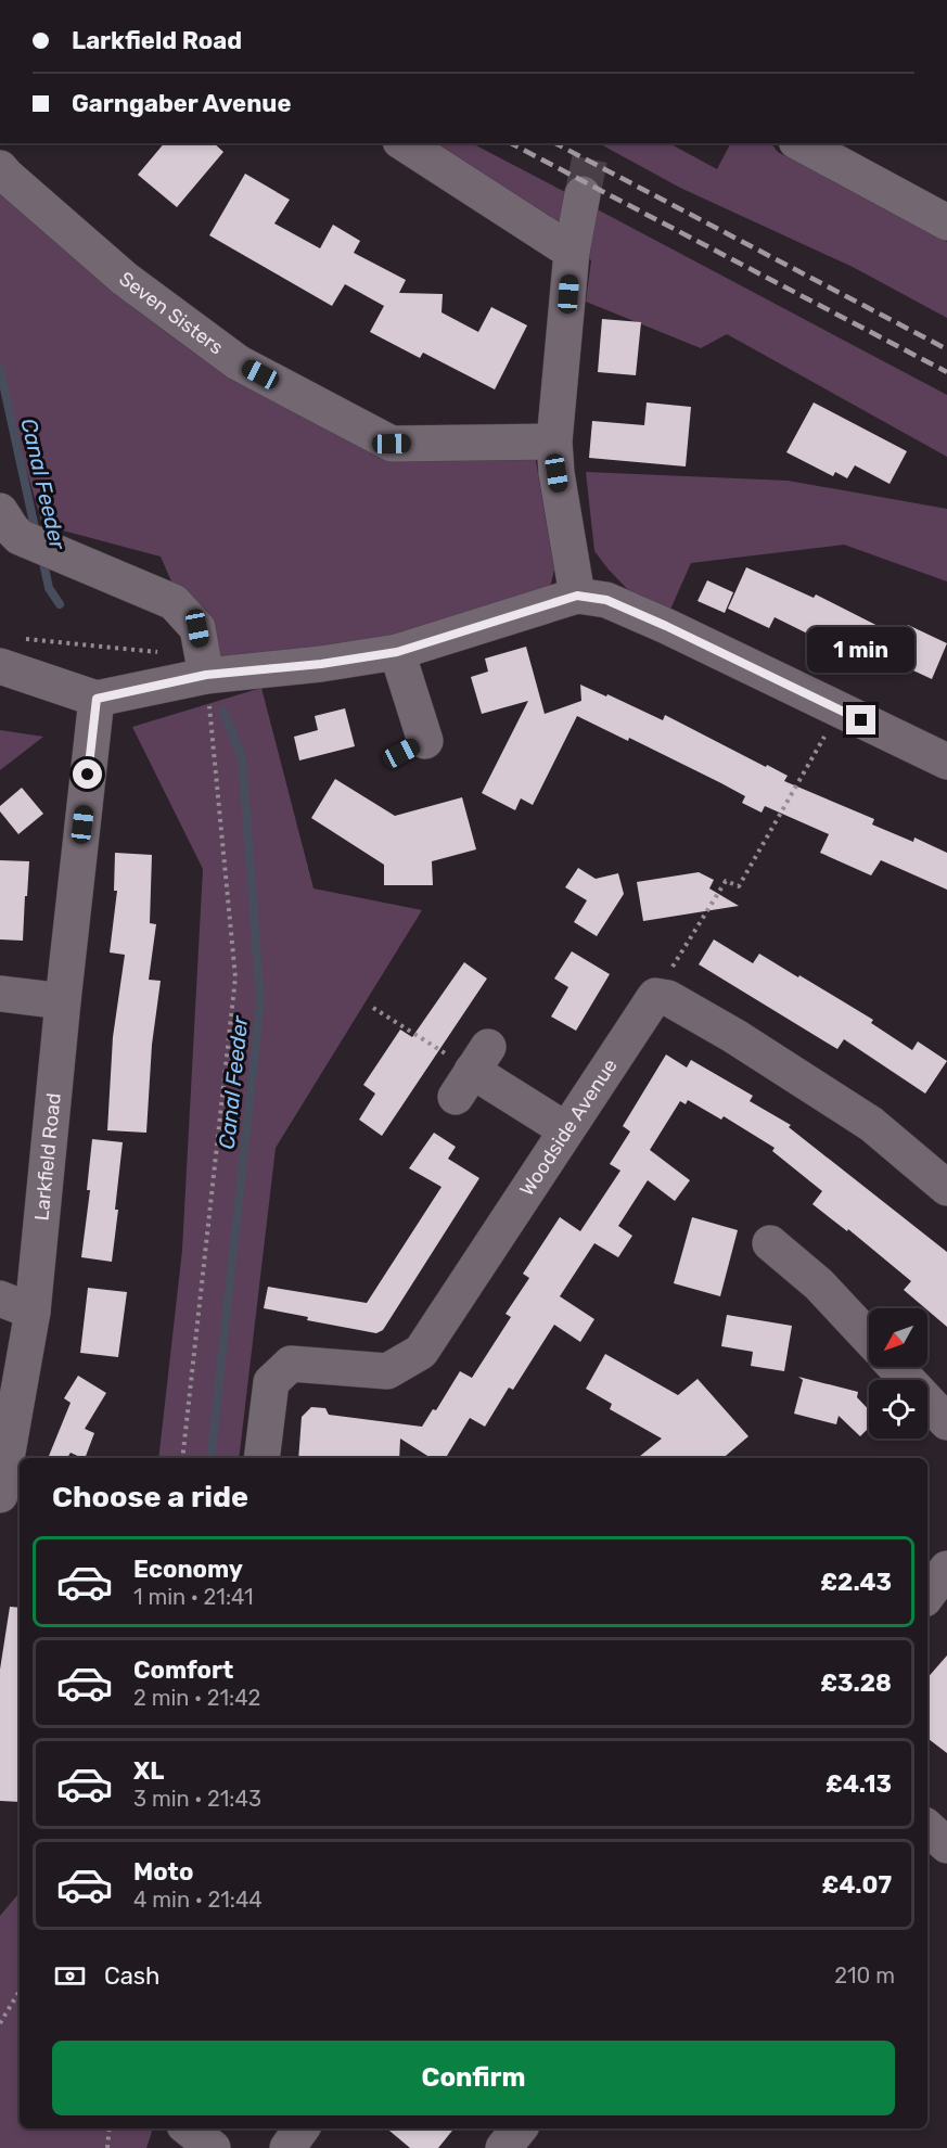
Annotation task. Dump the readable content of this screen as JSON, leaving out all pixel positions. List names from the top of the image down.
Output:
{
  "streets": {
    "street": ["Seven Sisters", "Woodside Avenue", "Larkfield Road"]
  },
  "water": ["Canal Feeder"],
  "north": "bottom left",
  "page": {
    "banner": ["Larkfield Road", "Garngaber Avenue"],
    "bubble": "1 min",
    "heading": "Choose a ride",
    "list": [
      {
        "name": "Economy",
        "note": "1 min · 21:41",
        "value": "£2.43"
      },
      {
        "name": "Comfort",
        "note": "2 min · 21:42",
        "value": "£3.28"
      },
      {
        "name": "XL",
        "note": "3 min · 21:43",
        "value": "£4.13"
      },
      {
        "name": "Moto",
        "note": "4 min · 21:44",
        "value": "£4.07"
      }
    ],
    "pay": ["Cash", "210 m"],
    "buttons": "Confirm"
  }
}
